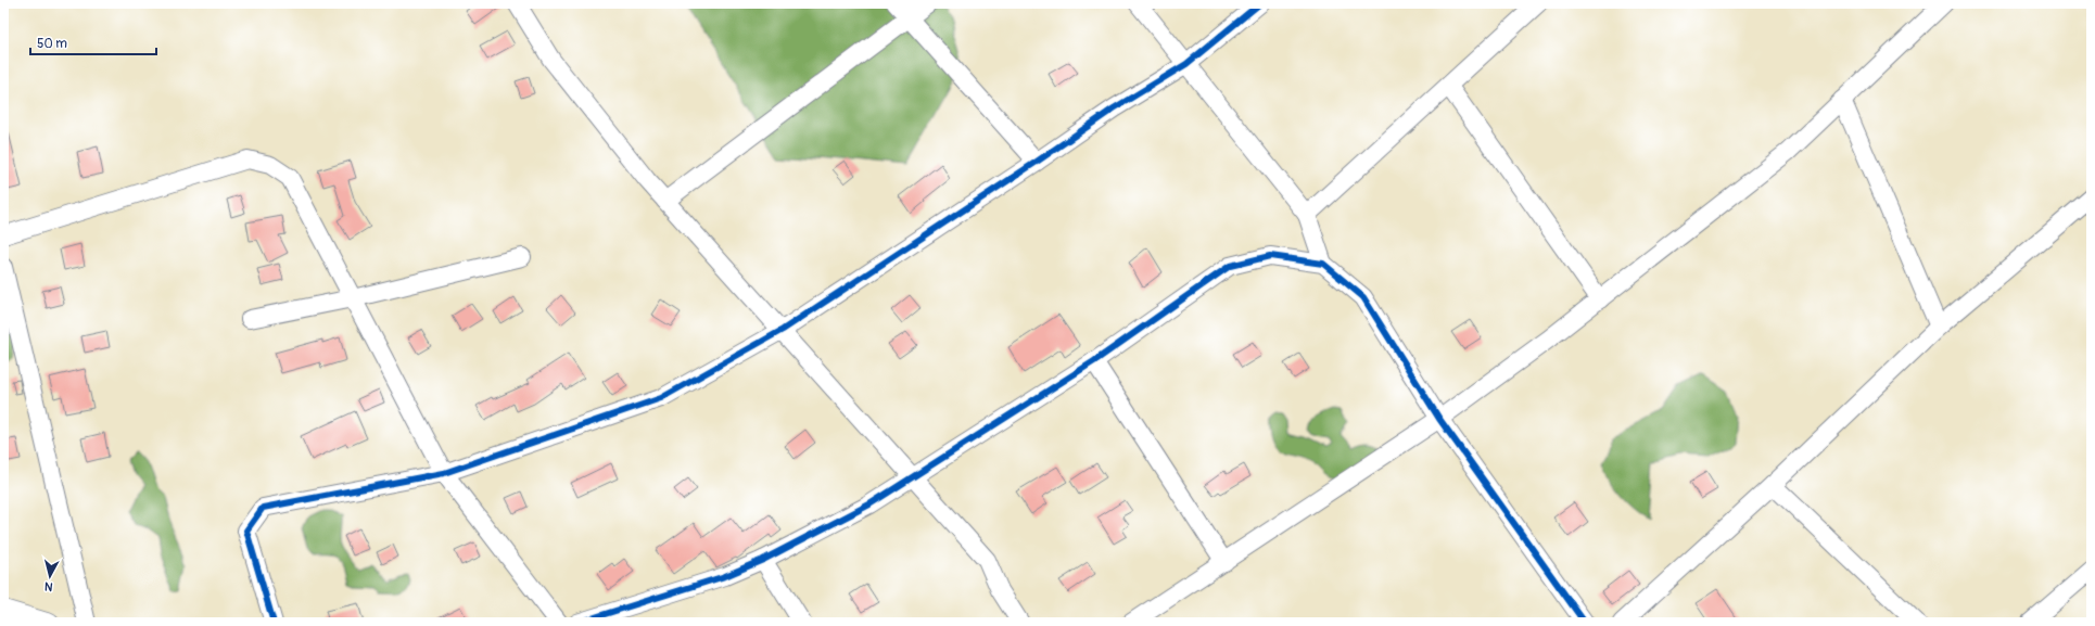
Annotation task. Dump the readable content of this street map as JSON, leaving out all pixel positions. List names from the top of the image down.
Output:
{
  "scale_bar": "50 m",
  "north": "bottom"
}
